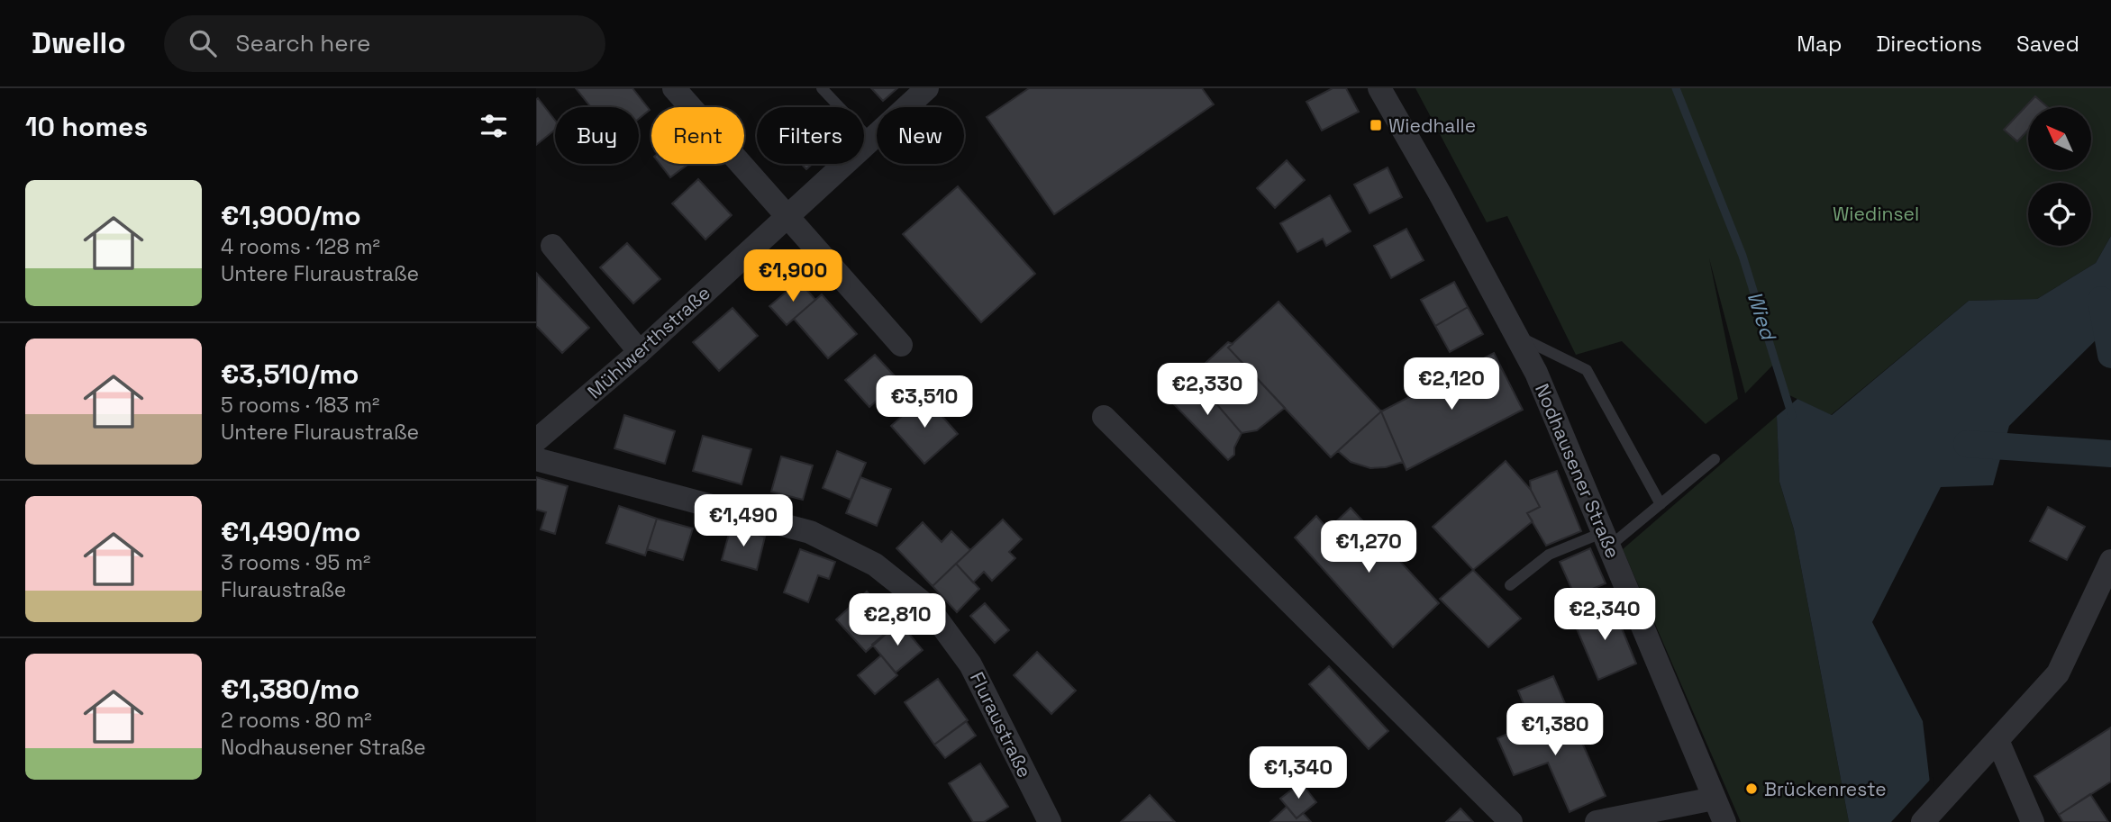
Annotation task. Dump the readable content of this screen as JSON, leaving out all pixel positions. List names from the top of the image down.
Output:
{
  "streets": {
    "street": ["Mühlwerthstraße", "Nodhausener Straße", "Fluraustraße"]
  },
  "water": ["Wied"],
  "parks": ["Wiedinsel"],
  "places": {
    "transit": ["Wiedhalle"],
    "other": ["Brückenreste"]
  },
  "north": "top left",
  "page": {
    "header": "Dwello",
    "search": "Search here",
    "nav": ["Map", "Directions", "Saved"],
    "heading": "10 homes",
    "chip": [
      "Buy",
      "Rent",
      "Filters",
      "New"
    ],
    "list": [
      {
        "name": "€1,900/mo",
        "note": "4 rooms · 128 m² · Untere Fluraustraße"
      },
      {
        "name": "€3,510/mo",
        "note": "5 rooms · 183 m² · Untere Fluraustraße"
      },
      {
        "name": "€1,490/mo",
        "note": "3 rooms · 95 m² · Fluraustraße"
      },
      {
        "name": "€1,380/mo",
        "note": "2 rooms · 80 m² · Nodhausener Straße"
      }
    ],
    "price": [
      "€1,900",
      "€2,120",
      "€2,330",
      "€3,510",
      "€1,490",
      "€1,270",
      "€2,340",
      "€2,810",
      "€1,380",
      "€1,340"
    ]
  }
}
